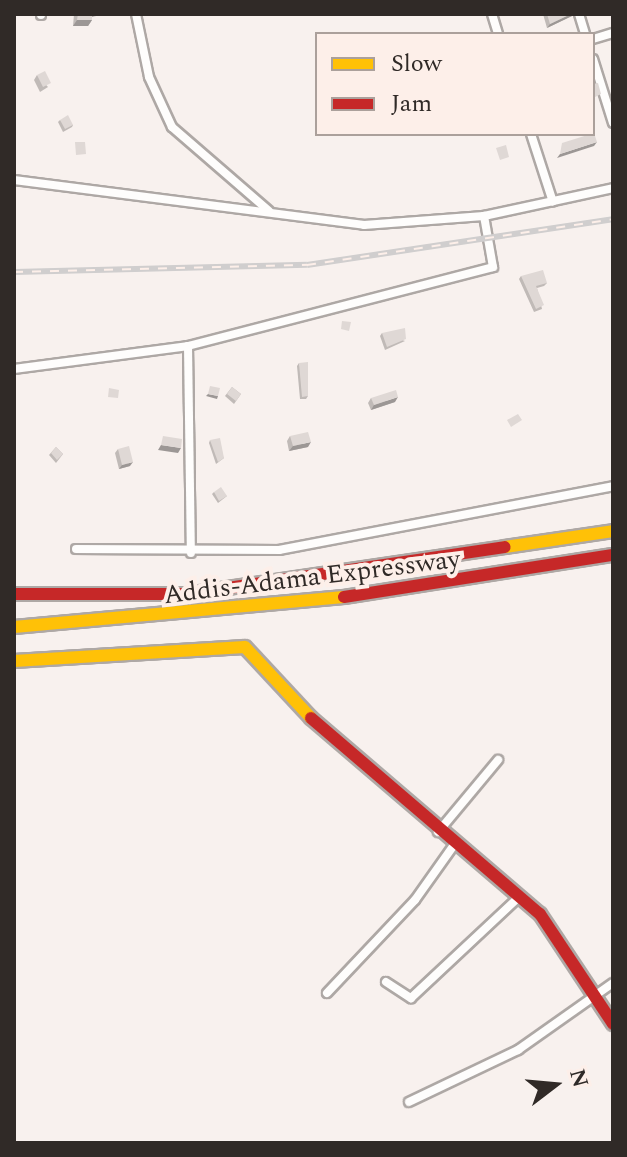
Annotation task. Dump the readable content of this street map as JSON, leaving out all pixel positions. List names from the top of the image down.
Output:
{
  "streets": {
    "main road": ["Addis-Adama Expressway"]
  },
  "legend": ["Slow", "Jam"],
  "north": "right"
}
